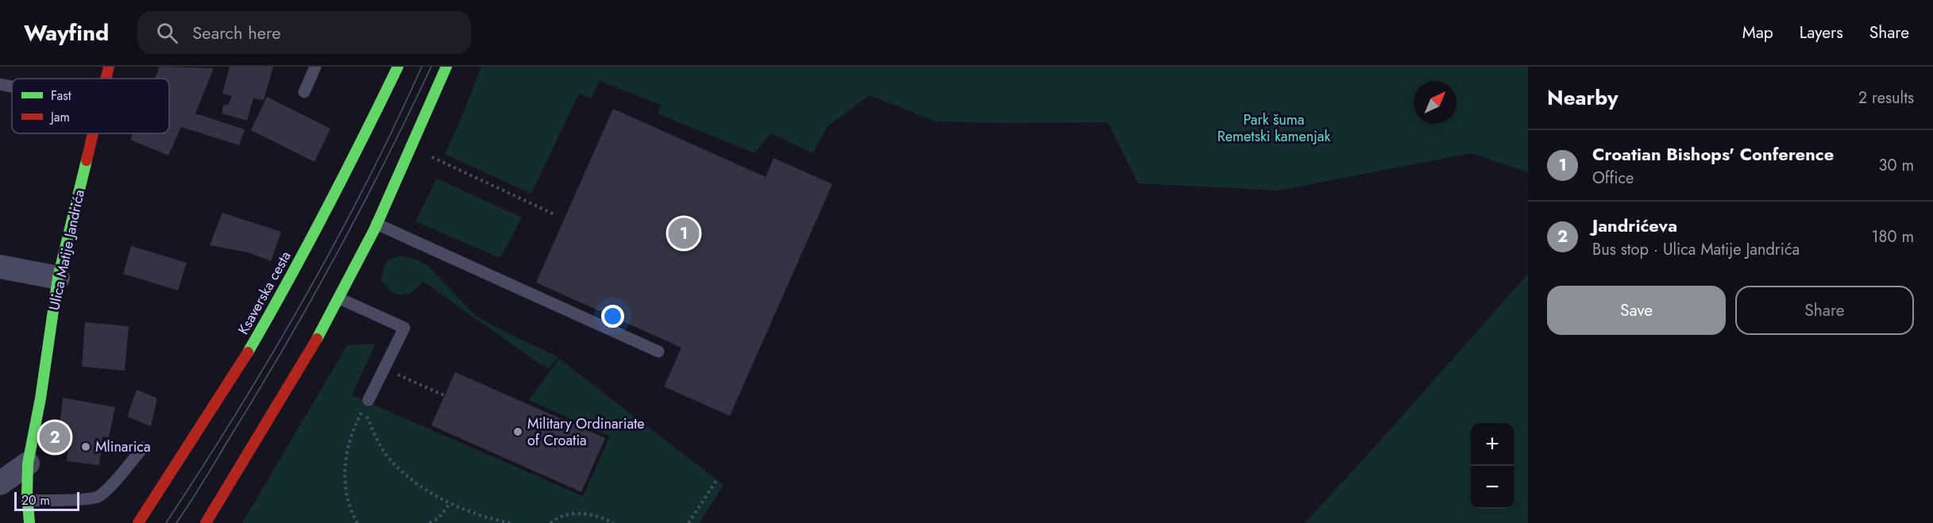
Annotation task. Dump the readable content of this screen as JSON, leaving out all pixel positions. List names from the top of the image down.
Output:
{
  "streets": {
    "main road": ["Ulica Matije Jandrića", "Ksaverska cesta"]
  },
  "parks": ["Park šuma Remetski kamenjak"],
  "places": ["Military Ordinariate of Croatia", "Mlinarica"],
  "legend": ["Fast", "Jam"],
  "scale_bar": "20 m",
  "north": "top right",
  "page": {
    "header": "Wayfind",
    "search": "Search here",
    "nav": ["Map", "Layers", "Share"],
    "heading": ["Nearby", "2 results"],
    "list": [
      {
        "mark": "1",
        "name": "Croatian Bishops' Conference",
        "note": "Office",
        "value": "30 m"
      },
      {
        "mark": "2",
        "name": "Jandrićeva",
        "note": "Bus stop · Ulica Matije Jandrića",
        "value": "180 m"
      }
    ],
    "pins": ["1", "2"],
    "buttons": ["Save", "Share"],
    "map_buttons": ["+", "−"],
    "scale": "20 m"
  }
}
